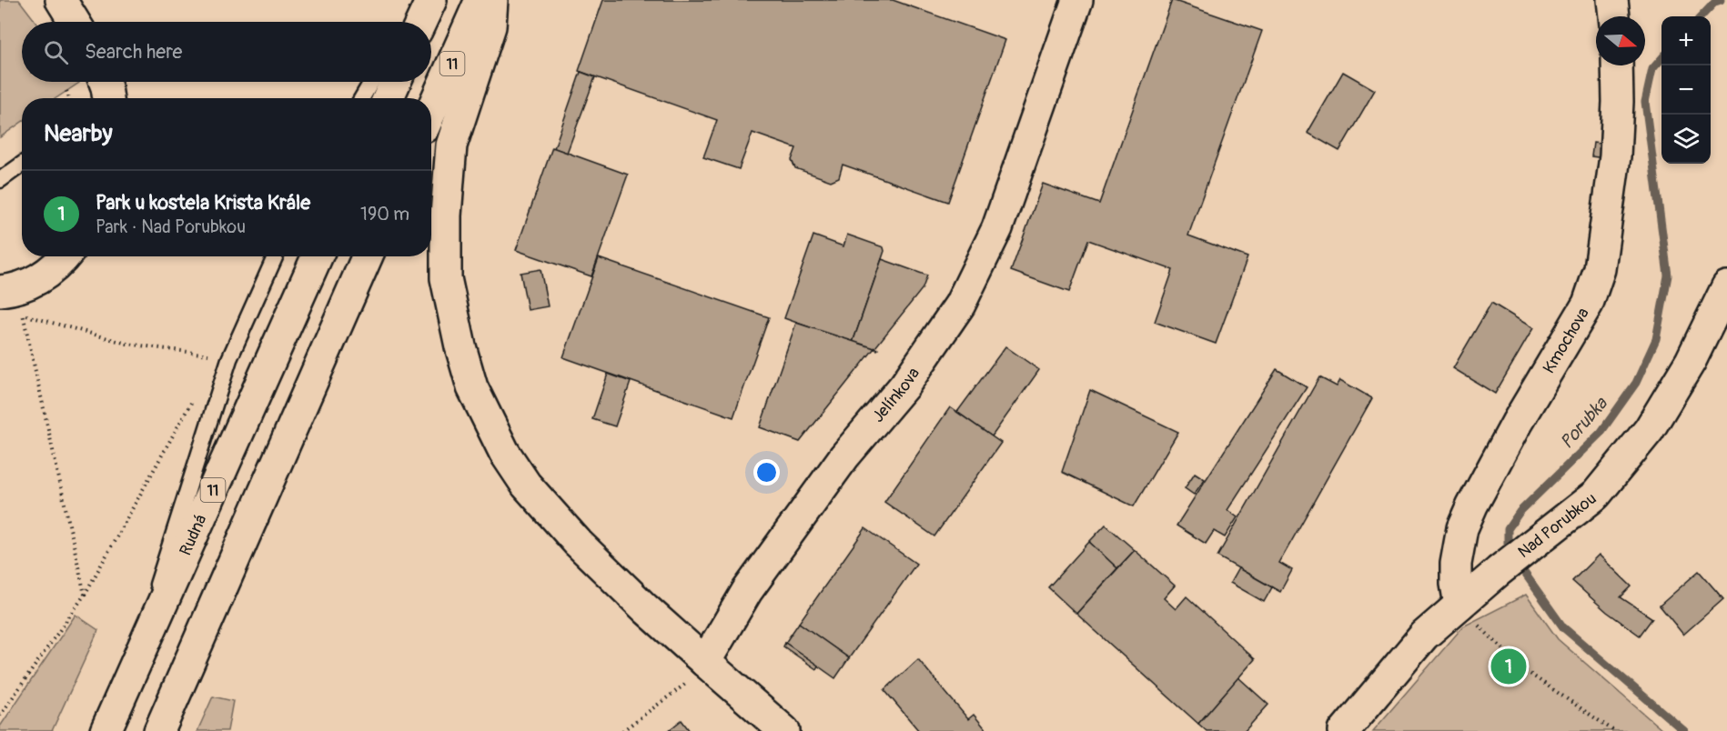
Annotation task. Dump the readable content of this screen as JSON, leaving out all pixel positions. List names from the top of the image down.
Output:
{
  "streets": {
    "main road": [
      "11",
      "Kmochova",
      "Jelínkova",
      "Nad Porubkou",
      "Rudná"
    ]
  },
  "crossings": [
    ["Kmochova", "Nad Porubkou"]
  ],
  "water": ["Porubka"],
  "north": "right",
  "page": {
    "map_buttons": ["+", "−"],
    "search": "Search here",
    "heading": "Nearby",
    "list": [
      {
        "mark": "1",
        "name": "Park u kostela Krista Krále",
        "note": "Park · Nad Porubkou",
        "value": "190 m"
      }
    ],
    "pins": "1"
  }
}
